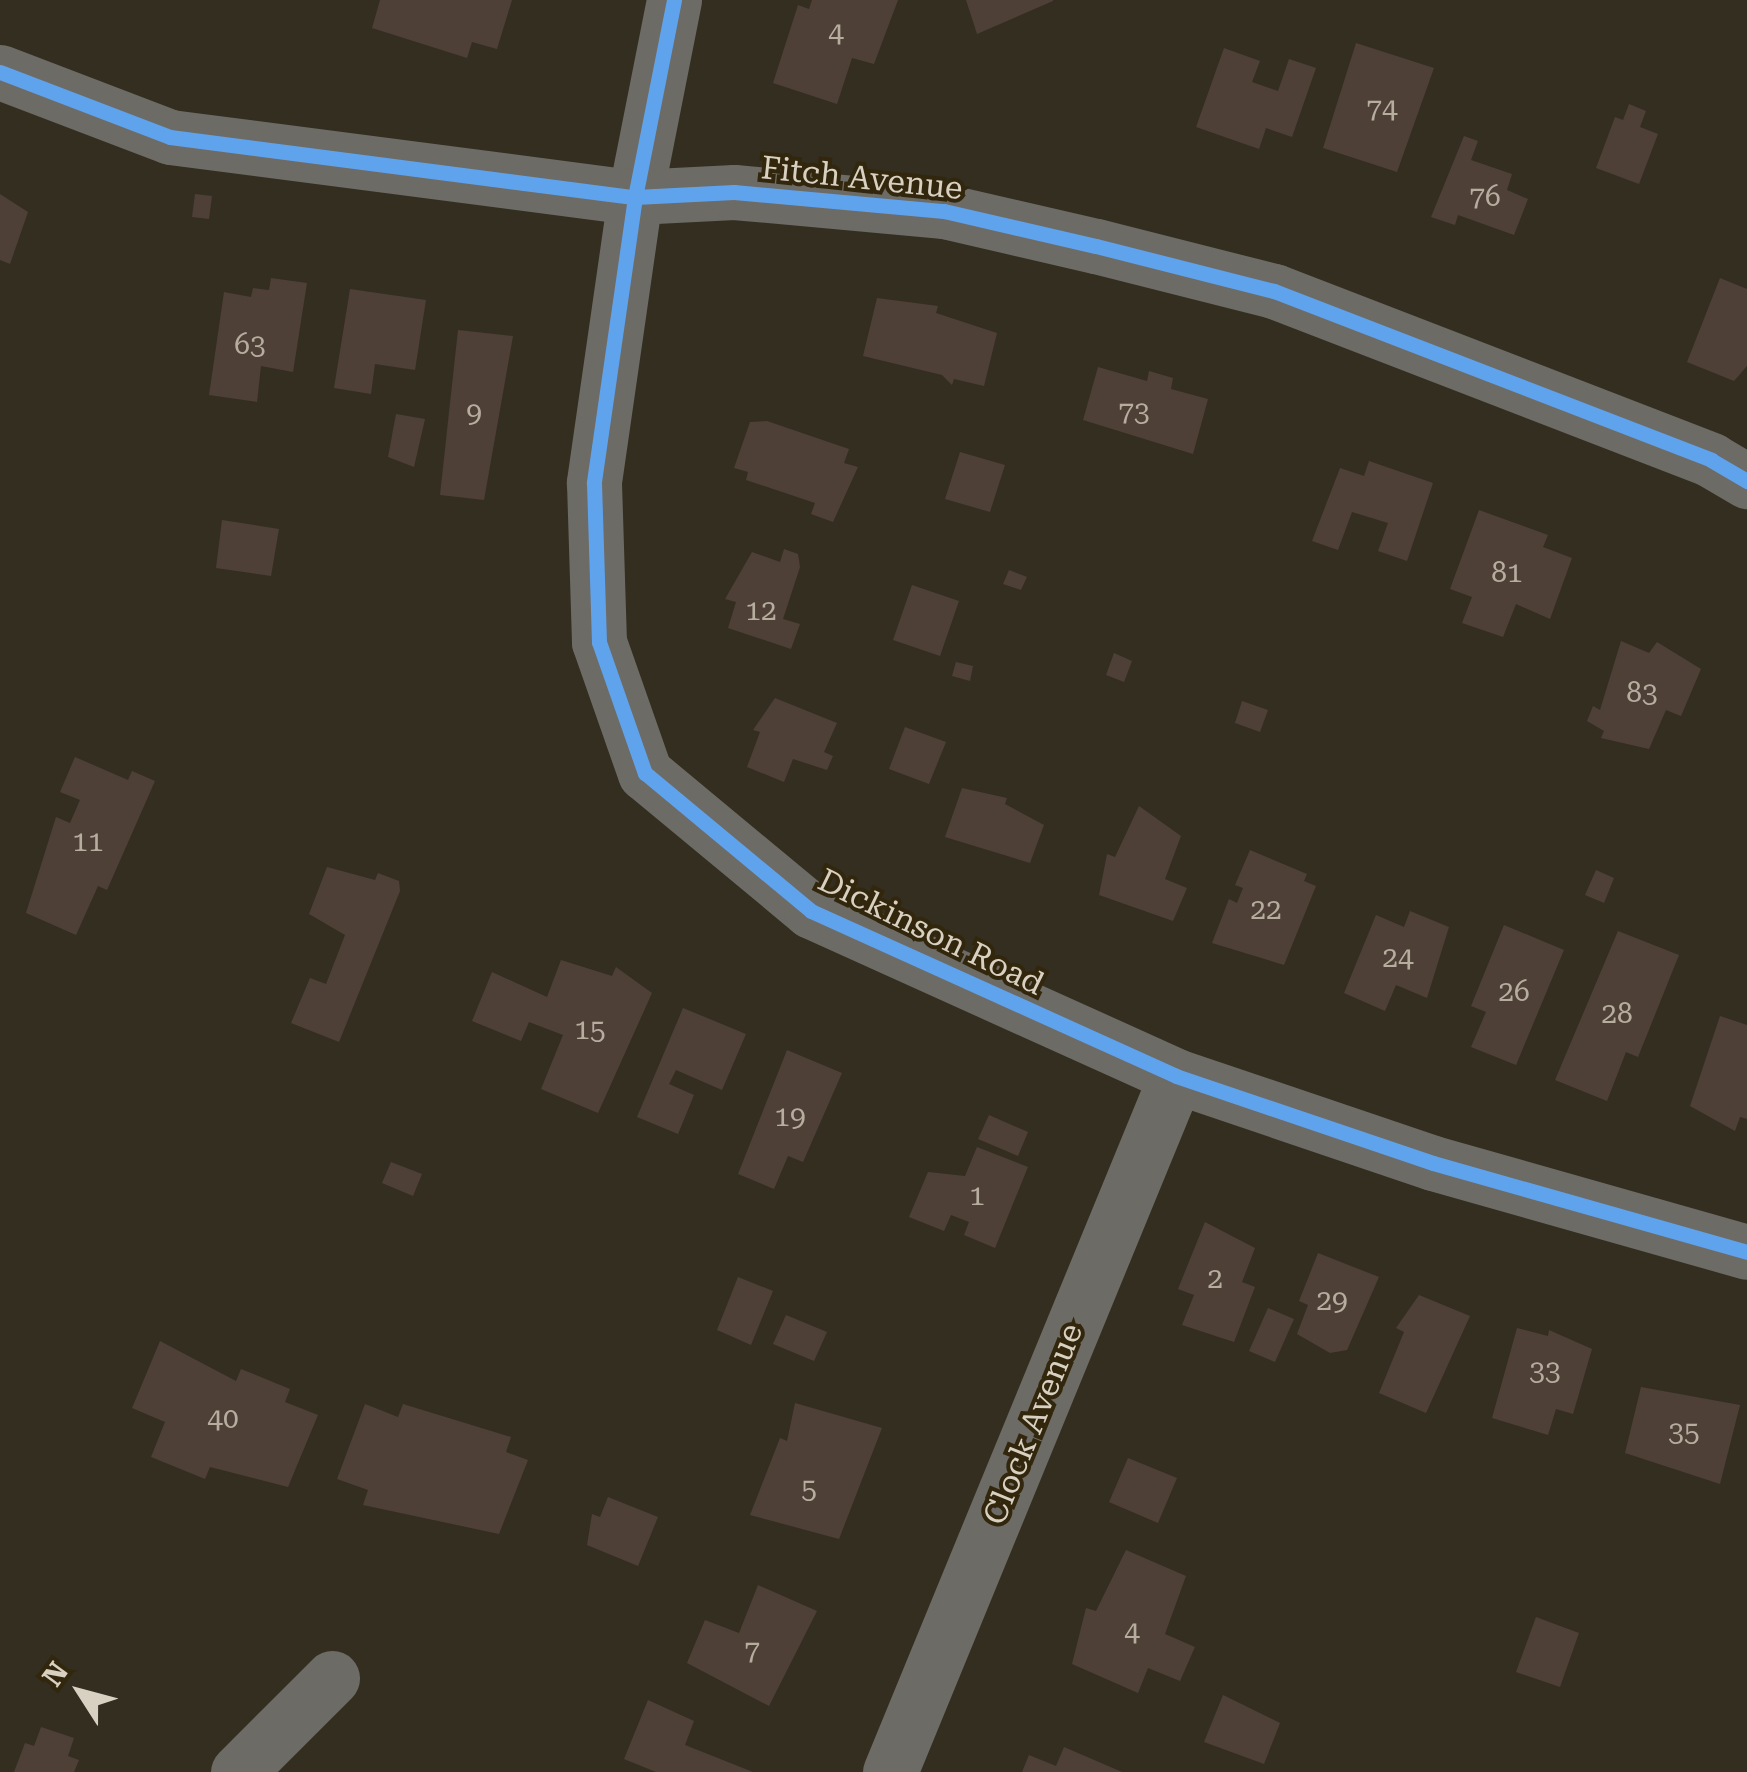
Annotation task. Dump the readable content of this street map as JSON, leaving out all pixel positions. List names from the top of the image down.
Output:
{
  "streets": {
    "street": ["Fitch Avenue", "Dickinson Road", "Clock Avenue"]
  },
  "crossings": [
    ["Fitch Avenue", "Dickinson Road"],
    ["Dickinson Road", "Clock Avenue"]
  ],
  "house_numbers": [
    "4",
    "74",
    "76",
    "63",
    "73",
    "9",
    "81",
    "12",
    "83",
    "11",
    "22",
    "24",
    "26",
    "28",
    "15",
    "19",
    "1",
    "2",
    "29",
    "33",
    "40",
    "35",
    "5",
    "4",
    "7"
  ],
  "north": "top left"
}
